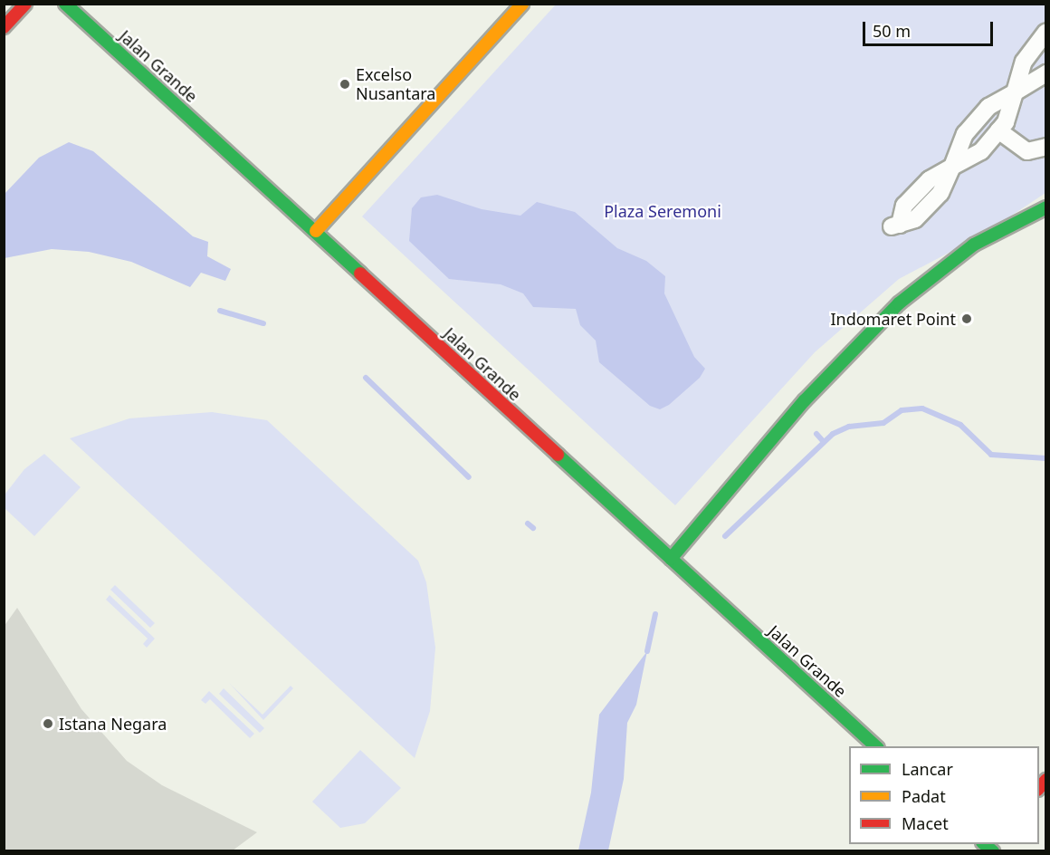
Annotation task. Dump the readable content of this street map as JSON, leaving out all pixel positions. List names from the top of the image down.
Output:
{
  "streets": {
    "street": ["Jalan Grande"]
  },
  "parks": ["Plaza Seremoni"],
  "places": ["Excelso Nusantara", "Indomaret Point", "Istana Negara"],
  "legend": ["Lancar", "Padat", "Macet"],
  "scale_bar": "50 m"
}
